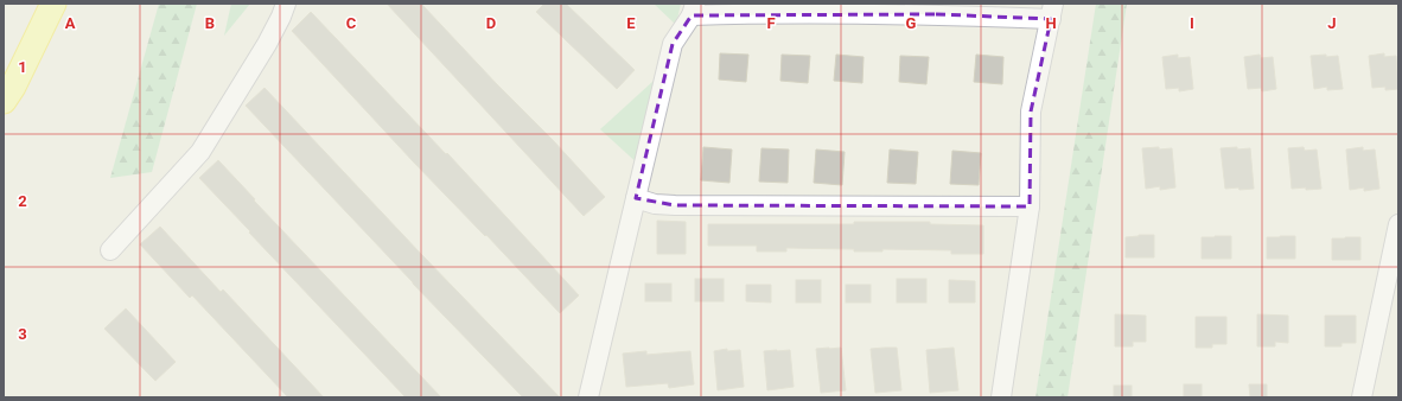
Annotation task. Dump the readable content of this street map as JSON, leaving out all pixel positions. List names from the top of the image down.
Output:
{
  "grid": {
    "columns": [
      "A",
      "B",
      "C",
      "D",
      "E",
      "F",
      "G",
      "H",
      "I",
      "J"
    ],
    "rows": ["1", "2", "3"]
  }
}
